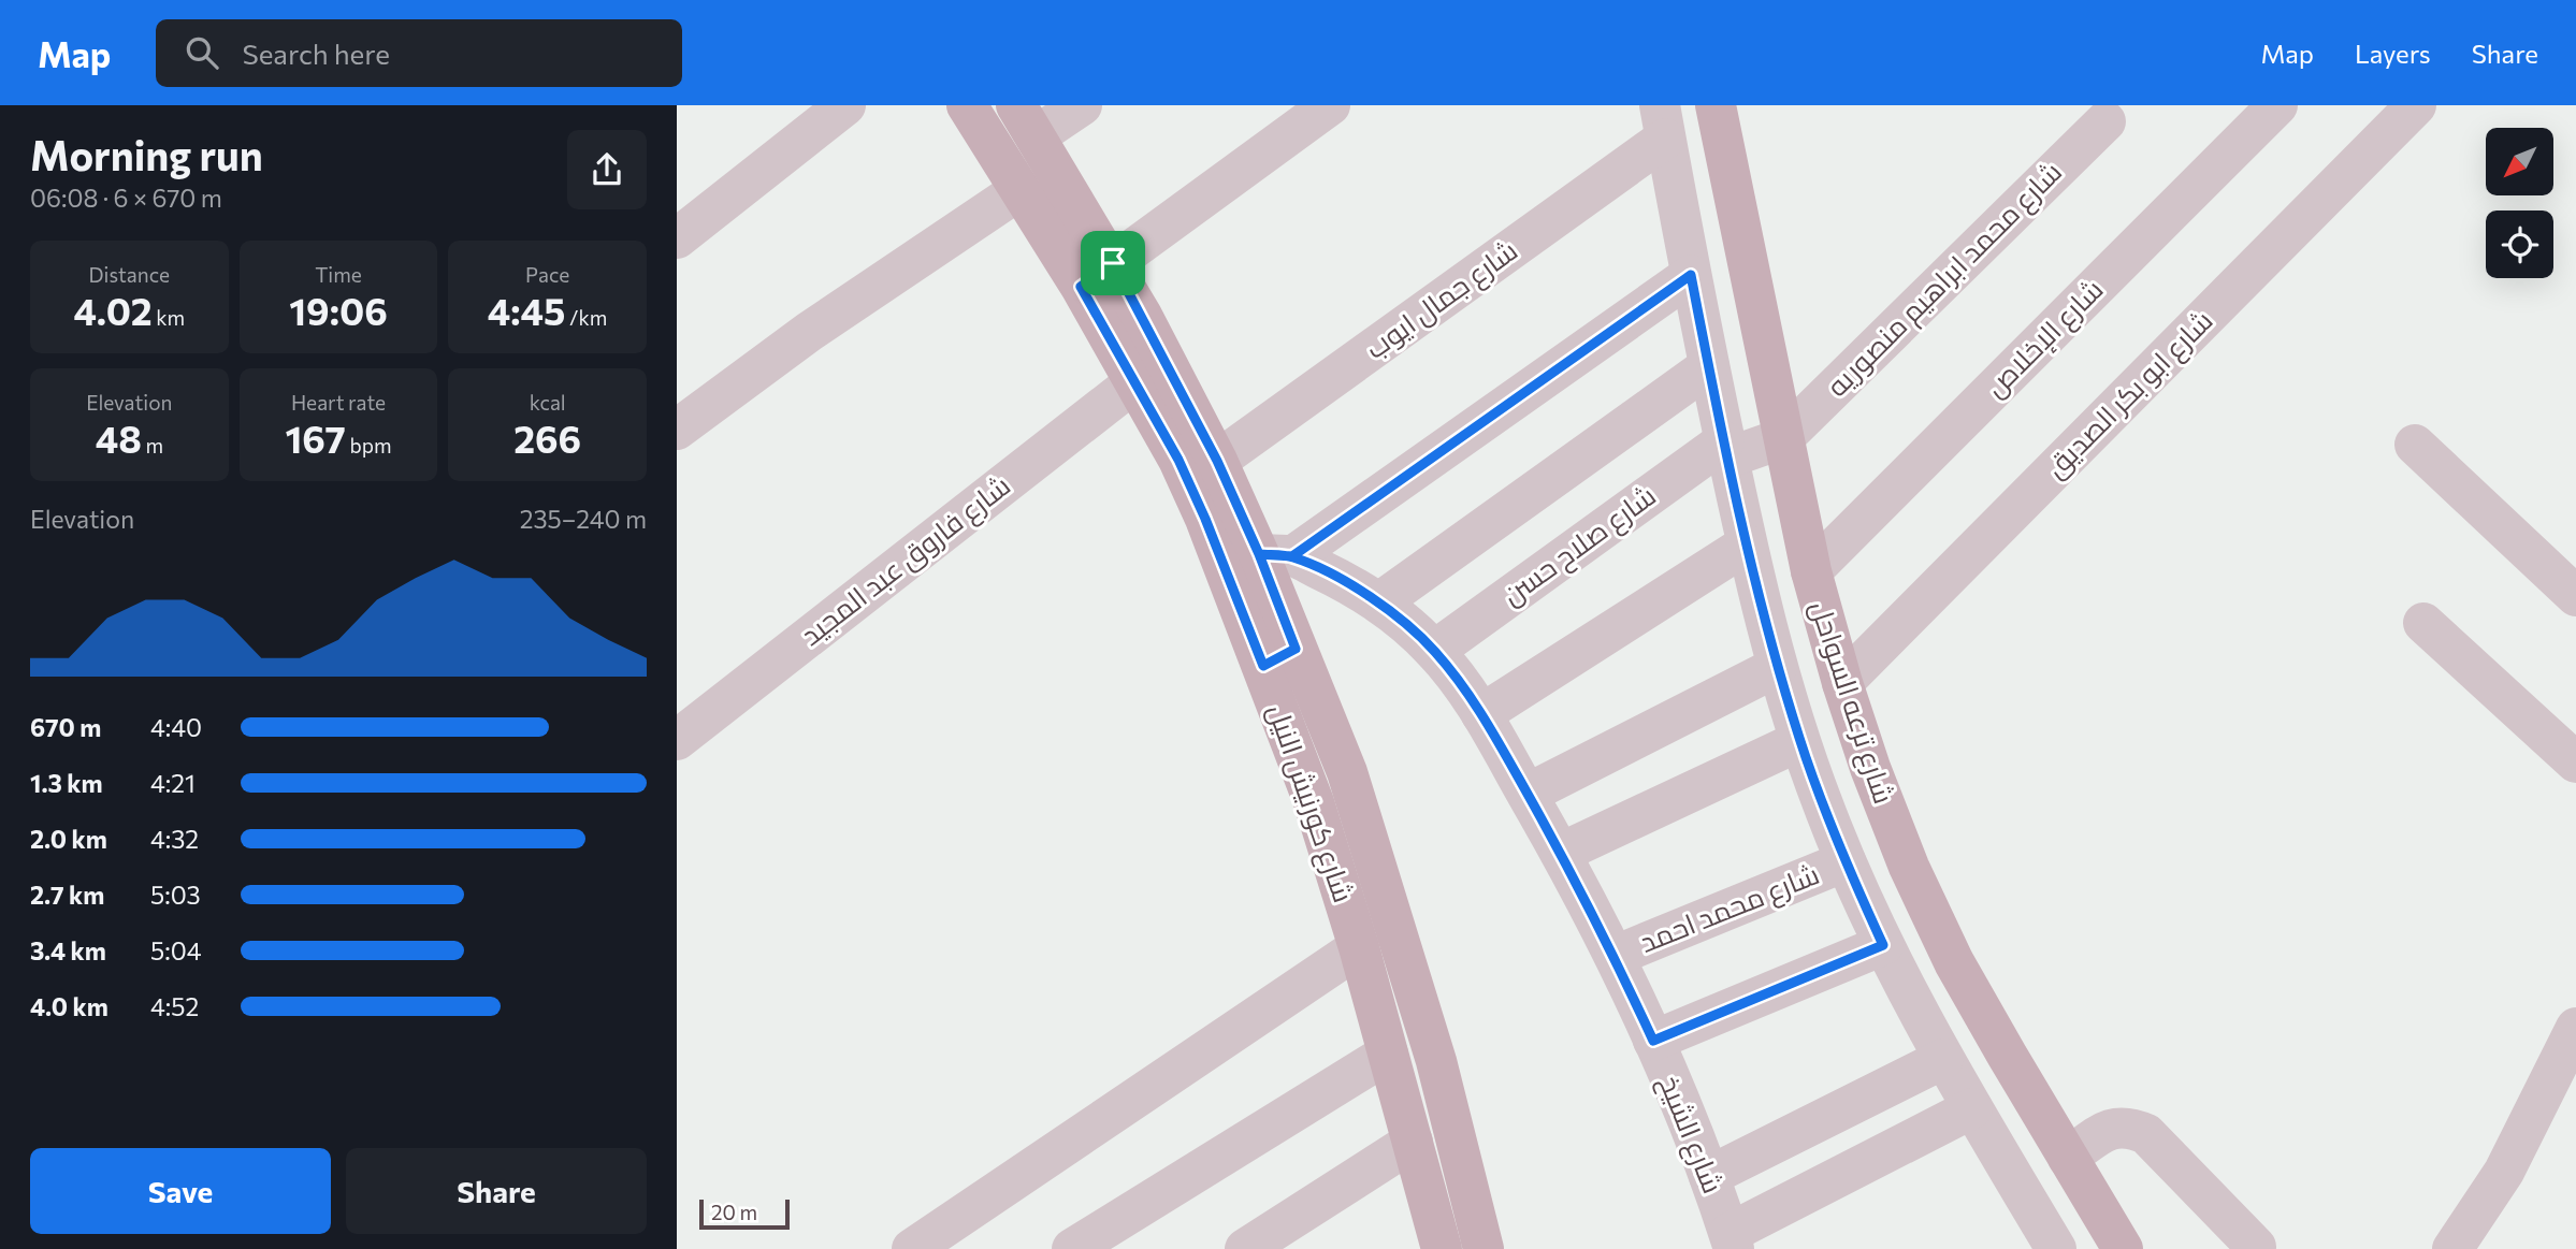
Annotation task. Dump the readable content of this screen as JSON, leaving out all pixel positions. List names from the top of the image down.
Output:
{
  "streets": {
    "main road": ["شارع ترعه السواحل", "شارع كورنيش النيل"],
    "street": [
      "شارع محمد ابراهيم منصوريه",
      "شارع جمال ايوب",
      "شارع الإخلاص",
      "شارع ابو بكر الصديق",
      "شارع صلاح حسن",
      "شارع فاروق عبد المجيد",
      "شارع محمد احمد",
      "شارع الشيخ"
    ]
  },
  "crossings": [
    ["شارع محمد ابراهيم منصوريه", "شارع صلاح حسن"],
    ["شارع محمد ابراهيم منصوريه", "شارع ترعه السواحل"],
    ["شارع جمال ايوب", "شارع ترعه السواحل"],
    ["شارع جمال ايوب", "شارع كورنيش النيل"],
    ["شارع الإخلاص", "شارع ترعه السواحل"],
    ["شارع ابو بكر الصديق", "شارع ترعه السواحل"],
    ["شارع صلاح حسن", "شارع ترعه السواحل"],
    ["شارع صلاح حسن", "شارع الشيخ"],
    ["شارع فاروق عبد المجيد", "شارع كورنيش النيل"],
    ["شارع ترعه السواحل", "شارع محمد احمد"],
    ["شارع كورنيش النيل", "شارع الشيخ"],
    ["شارع محمد احمد", "شارع الشيخ"]
  ],
  "scale_bar": "20 m",
  "north": "bottom left",
  "page": {
    "header": "Map",
    "search": "Search here",
    "nav": ["Map", "Layers", "Share"],
    "heading": ["Morning run", "06:08 · 6 × 670 m"],
    "stats": [
      ["Distance", "4.02 km"],
      ["Time", "19:06"],
      ["Pace", "4:45 /km"],
      ["Elevation", "48 m"],
      ["Heart rate", "167 bpm"],
      ["kcal", "266"]
    ],
    "chart": ["Elevation", "235–240 m"],
    "list": [
      {
        "name": "670 m",
        "note": "4:40"
      },
      {
        "name": "1.3 km",
        "note": "4:21"
      },
      {
        "name": "2.0 km",
        "note": "4:32"
      },
      {
        "name": "2.7 km",
        "note": "5:03"
      },
      {
        "name": "3.4 km",
        "note": "5:04"
      },
      {
        "name": "4.0 km",
        "note": "4:52"
      }
    ],
    "buttons": ["Save", "Share"],
    "scale": "20 m"
  }
}
